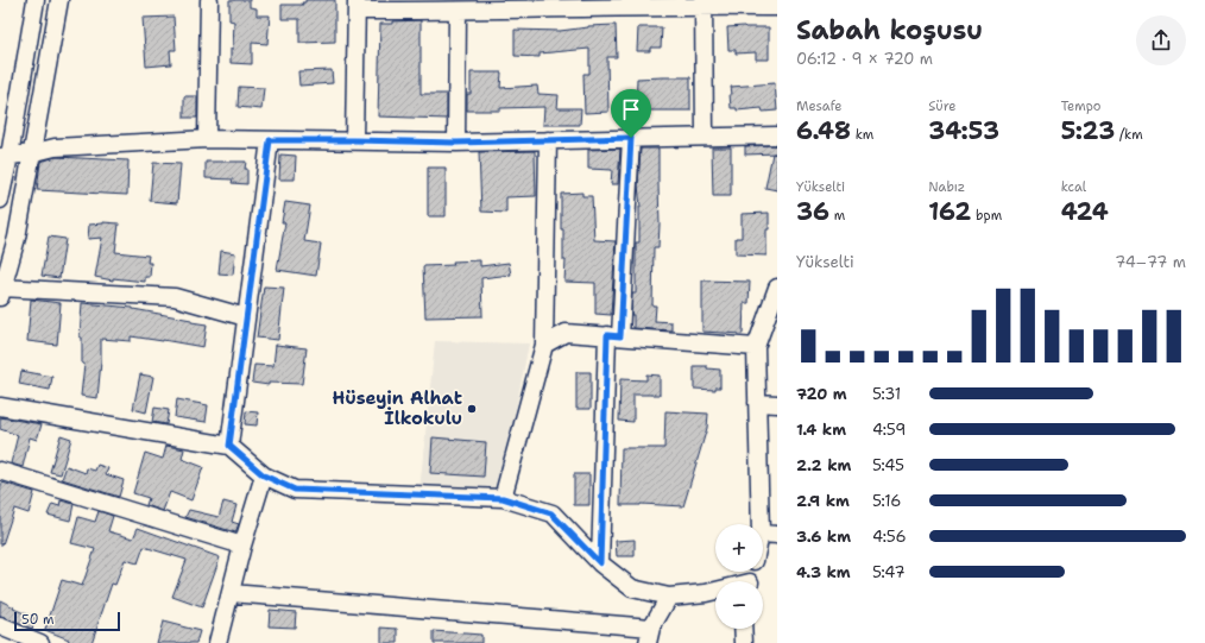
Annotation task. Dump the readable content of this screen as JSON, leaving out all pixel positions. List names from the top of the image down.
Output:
{
  "places": ["Hüseyin Alhat İlkokulu"],
  "scale_bar": "50 m",
  "page": {
    "heading": ["Sabah koşusu", "06:12 · 9 × 720 m"],
    "stats": [
      ["Mesafe", "6.48 km"],
      ["Süre", "34:53"],
      ["Tempo", "5:23 /km"],
      ["Yükselti", "36 m"],
      ["Nabız", "162 bpm"],
      ["kcal", "424"]
    ],
    "chart": ["Yükselti", "74–77 m"],
    "list": [
      {
        "name": "720 m",
        "note": "5:31"
      },
      {
        "name": "1.4 km",
        "note": "4:59"
      },
      {
        "name": "2.2 km",
        "note": "5:45"
      },
      {
        "name": "2.9 km",
        "note": "5:16"
      },
      {
        "name": "3.6 km",
        "note": "4:56"
      },
      {
        "name": "4.3 km",
        "note": "5:47"
      }
    ],
    "map_buttons": ["+", "−"],
    "scale": "50 m"
  }
}
